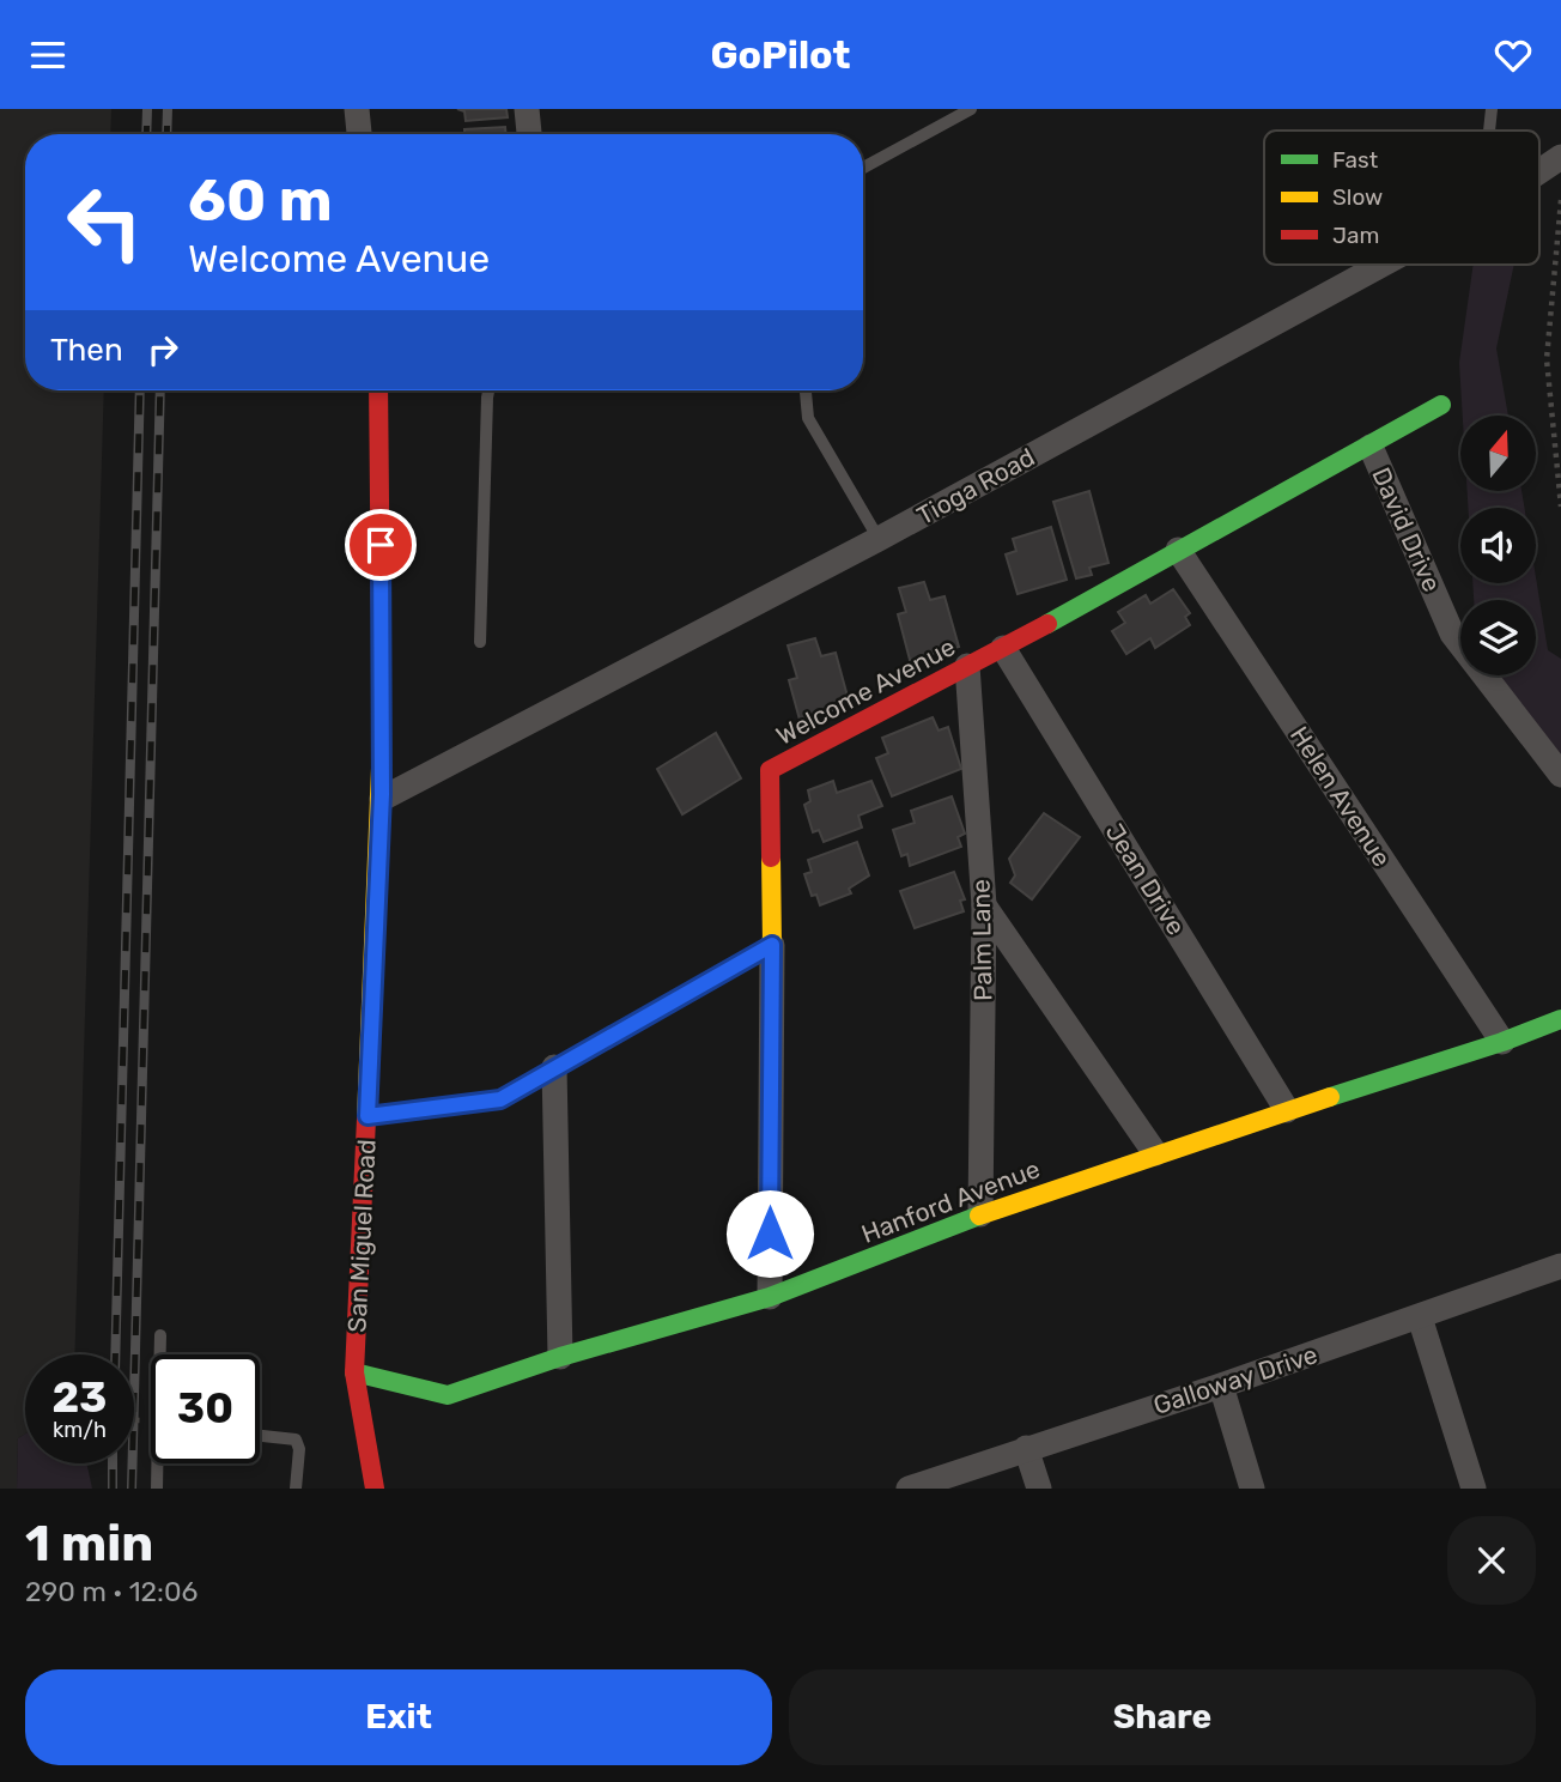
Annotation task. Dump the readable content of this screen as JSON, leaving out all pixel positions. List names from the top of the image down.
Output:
{
  "streets": {
    "street": [
      "Tioga Road",
      "David Drive",
      "Welcome Avenue",
      "Helen Avenue",
      "Jean Drive",
      "Palm Lane",
      "Hanford Avenue",
      "San Miguel Road",
      "Galloway Drive"
    ]
  },
  "crossings": [
    ["Tioga Road", "San Miguel Road"],
    ["David Drive", "Welcome Avenue"],
    ["Welcome Avenue", "Helen Avenue"],
    ["Welcome Avenue", "Jean Drive"],
    ["Welcome Avenue", "Palm Lane"],
    ["Helen Avenue", "Hanford Avenue"],
    ["Jean Drive", "Hanford Avenue"],
    ["Palm Lane", "Hanford Avenue"],
    ["Hanford Avenue", "San Miguel Road"]
  ],
  "legend": ["Fast", "Slow", "Jam"],
  "north": "top",
  "page": {
    "header": "GoPilot",
    "turn": ["60 m", "Welcome Avenue"],
    "then": "Then",
    "speed": "23 km/h",
    "limit": "30",
    "heading": ["1 min", "290 m · 12:06"],
    "buttons": ["Exit", "Share"]
  }
}
